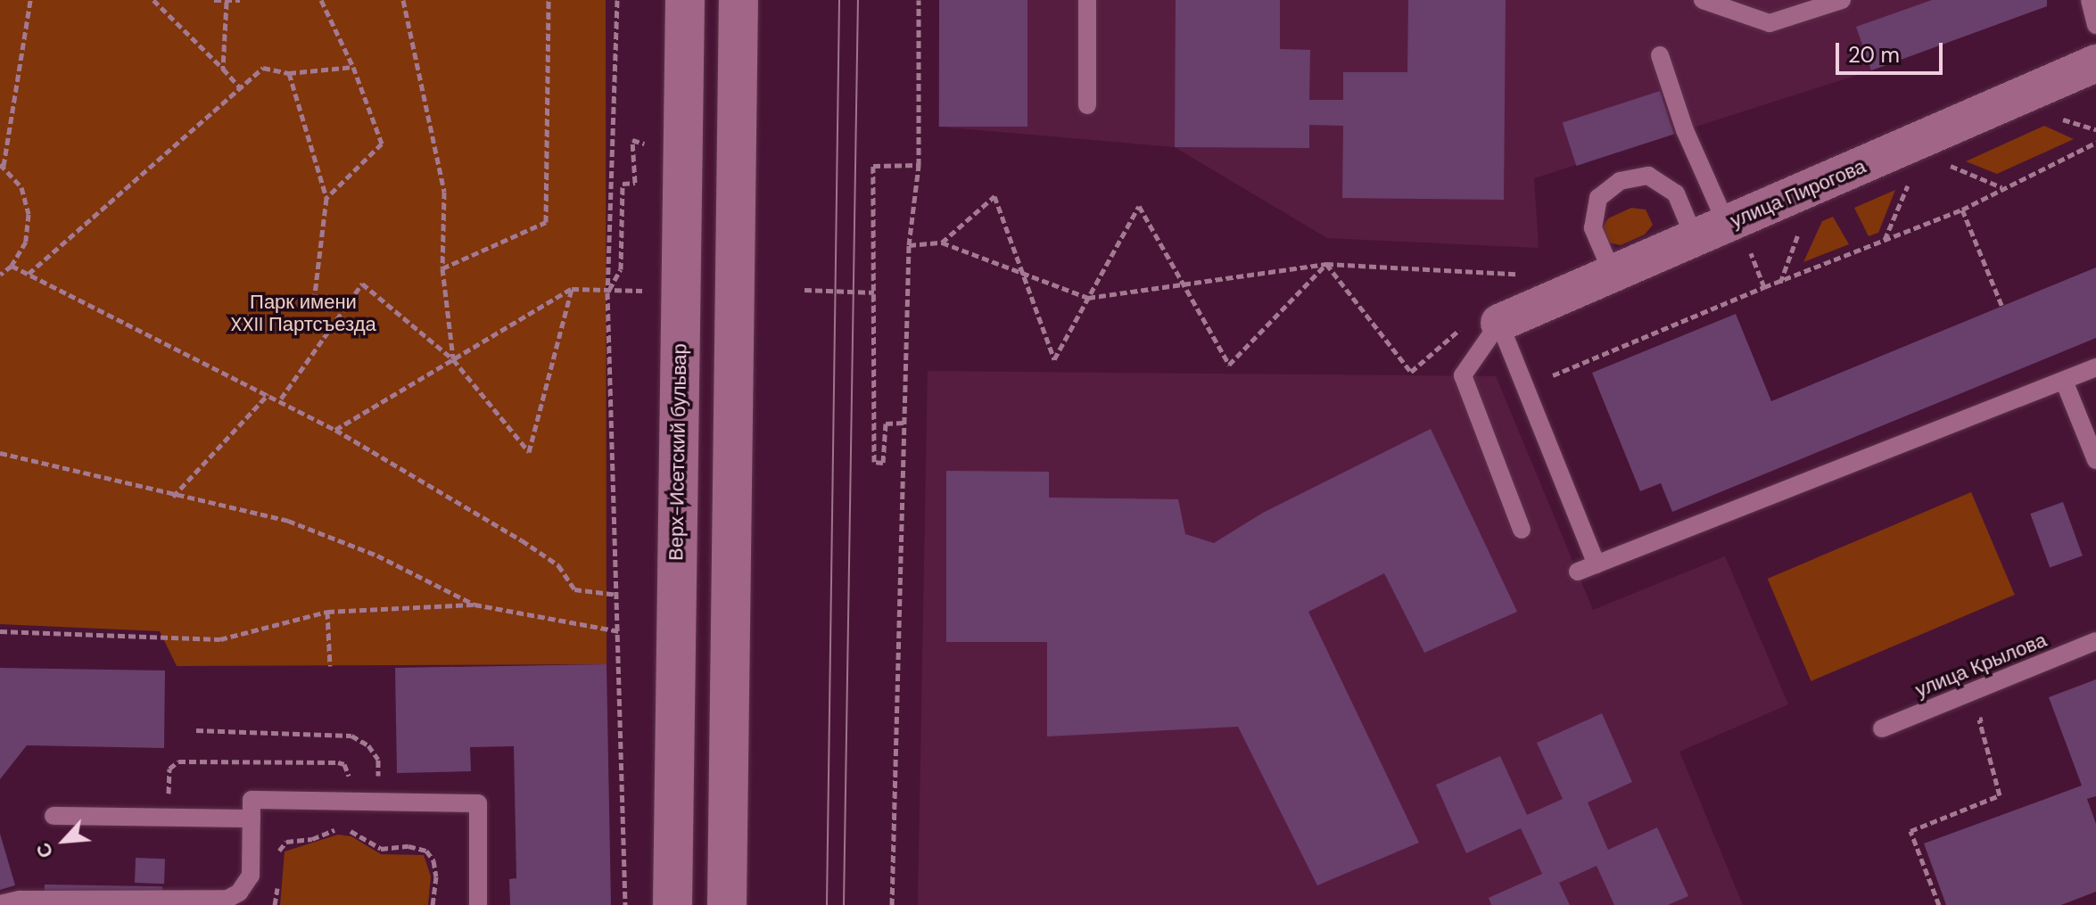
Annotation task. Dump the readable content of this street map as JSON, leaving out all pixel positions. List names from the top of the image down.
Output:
{
  "streets": {
    "main road": ["Верх-Исетский бульвар"],
    "street": ["улица Пирогова"],
    "lane": ["улица Крылова"]
  },
  "parks": ["Парк имени XXII Партсъезда"],
  "scale_bar": "20 m",
  "north": "bottom left"
}
